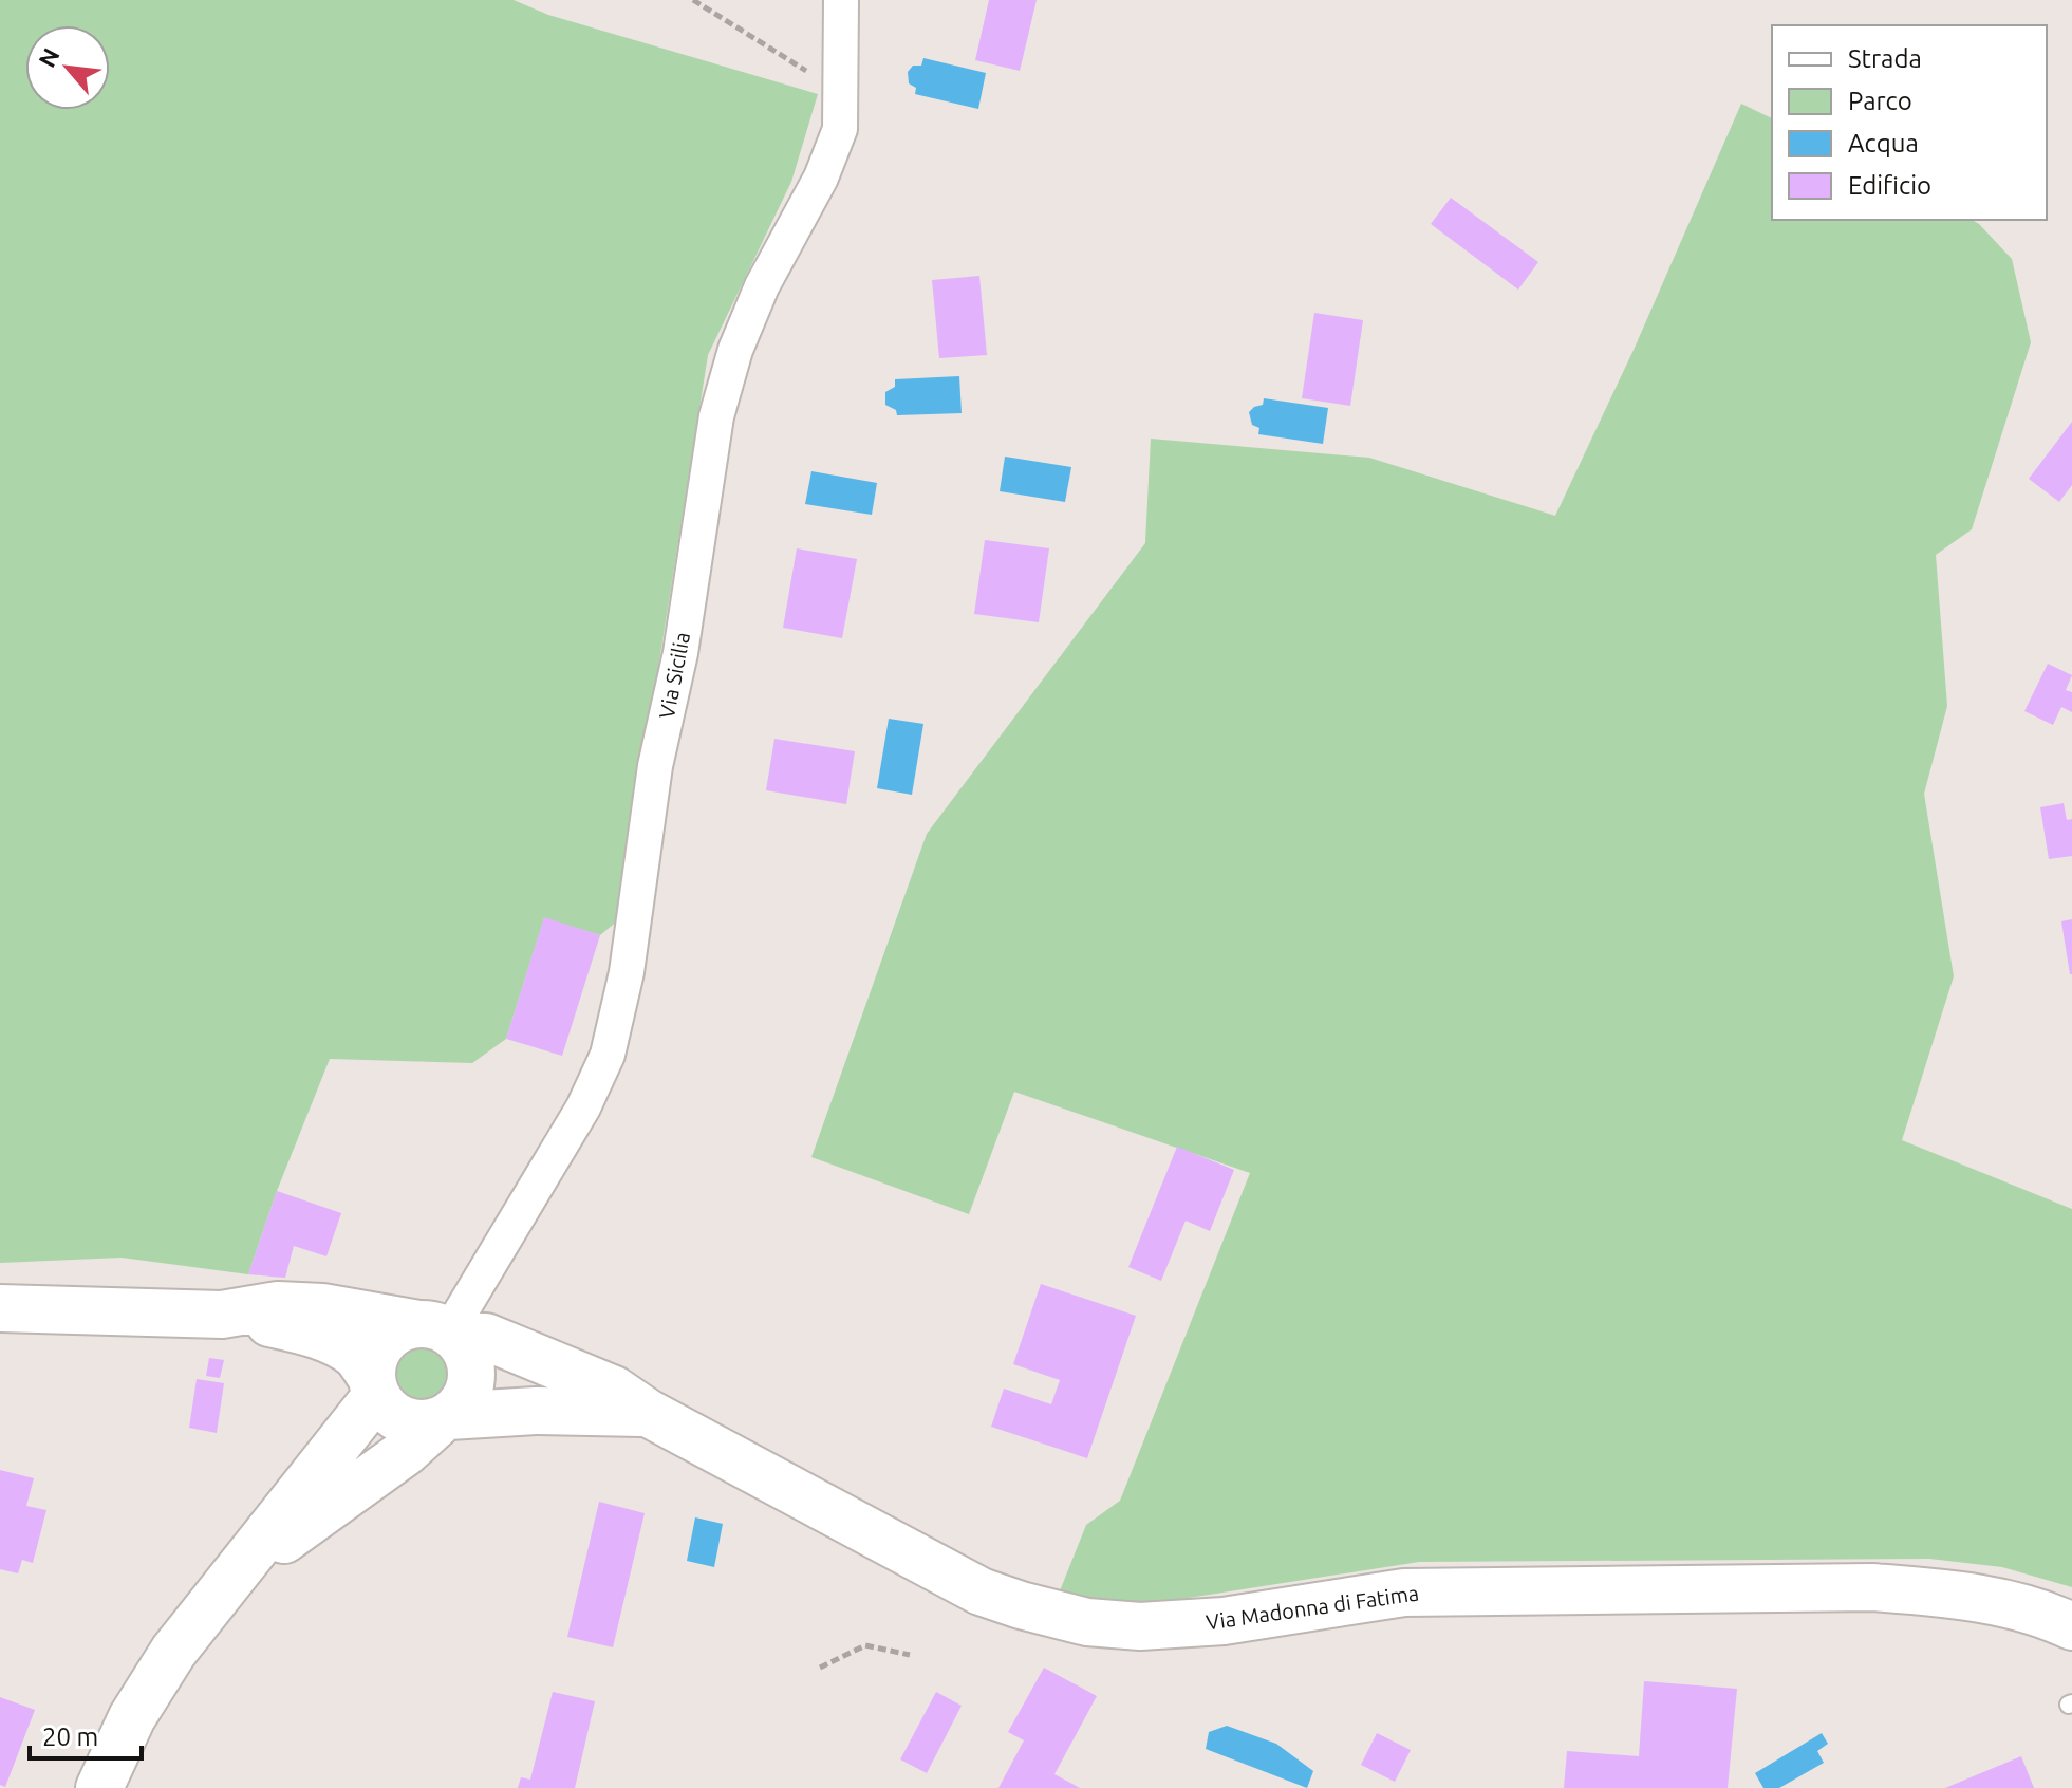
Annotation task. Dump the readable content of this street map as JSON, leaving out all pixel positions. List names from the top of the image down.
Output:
{
  "streets": {
    "main road": ["Via Madonna di Fatima"],
    "street": ["Via Sicilia"]
  },
  "crossings": [
    ["Via Sicilia", "Via Madonna di Fatima"]
  ],
  "legend": [
    "Strada",
    "Parco",
    "Acqua",
    "Edificio"
  ],
  "scale_bar": "20 m",
  "north": "top left"
}
